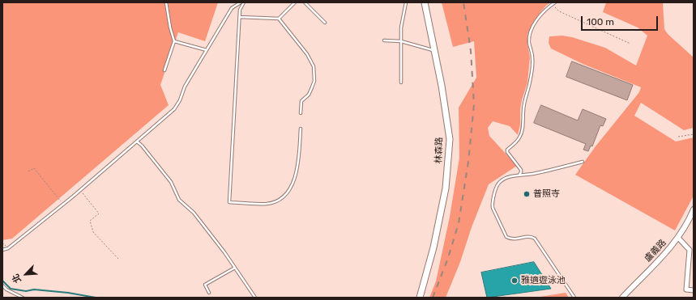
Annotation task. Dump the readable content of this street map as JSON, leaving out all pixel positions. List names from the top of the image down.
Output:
{
  "streets": {
    "main road": ["林森路"],
    "street": ["盧義路"]
  },
  "places": ["普照寺", "雅適遊泳池"],
  "scale_bar": "100 m",
  "north": "bottom left"
}
